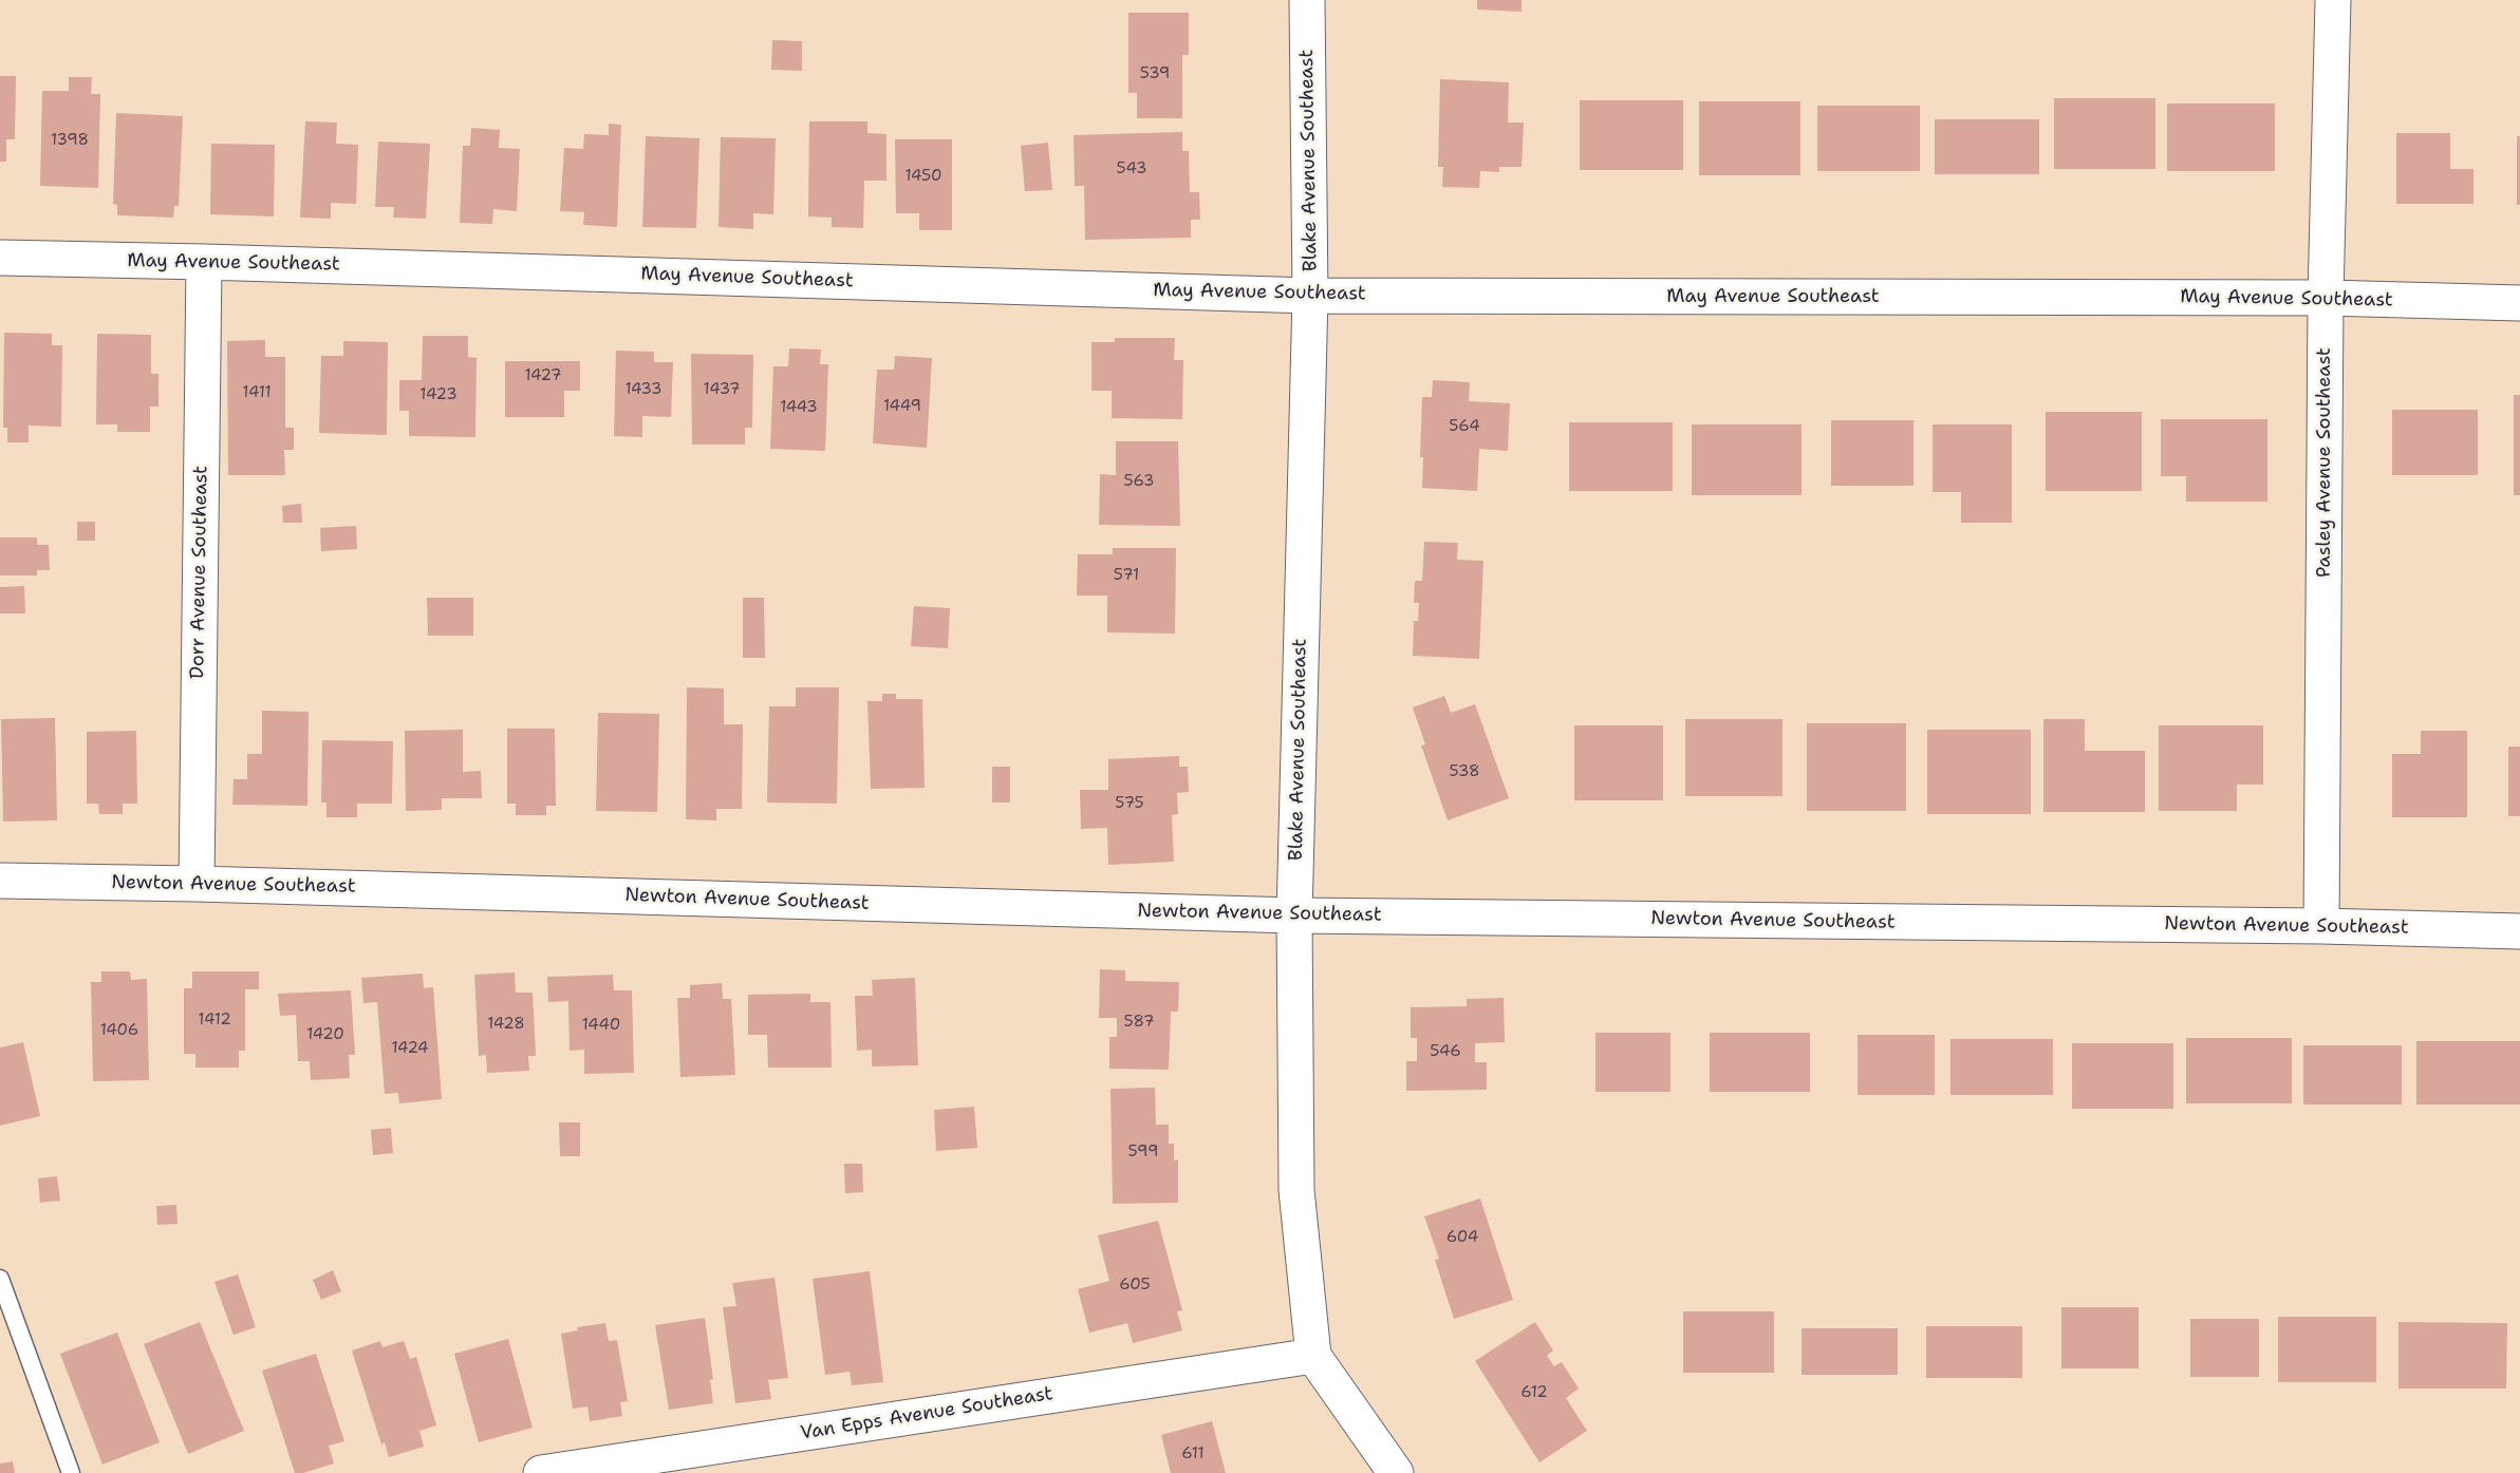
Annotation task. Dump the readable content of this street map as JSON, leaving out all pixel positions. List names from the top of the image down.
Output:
{
  "streets": {
    "street": [
      "Blake Avenue Southeast",
      "May Avenue Southeast",
      "Pasley Avenue Southeast",
      "Dorr Avenue Southeast",
      "Newton Avenue Southeast",
      "Van Epps Avenue Southeast"
    ]
  },
  "crossings": [
    ["Blake Avenue Southeast", "May Avenue Southeast"],
    ["Blake Avenue Southeast", "Newton Avenue Southeast"],
    ["Blake Avenue Southeast", "Van Epps Avenue Southeast"],
    ["May Avenue Southeast", "Pasley Avenue Southeast"],
    ["May Avenue Southeast", "Dorr Avenue Southeast"],
    ["Pasley Avenue Southeast", "Newton Avenue Southeast"],
    ["Dorr Avenue Southeast", "Newton Avenue Southeast"]
  ],
  "house_numbers": [
    "539",
    "1398",
    "543",
    "1450",
    "1427",
    "1433",
    "1437",
    "1411",
    "1423",
    "1449",
    "1443",
    "564",
    "563",
    "571",
    "538",
    "575",
    "1412",
    "587",
    "1428",
    "1440",
    "1406",
    "1420",
    "1424",
    "546",
    "599",
    "604",
    "605",
    "612",
    "611"
  ]
}
